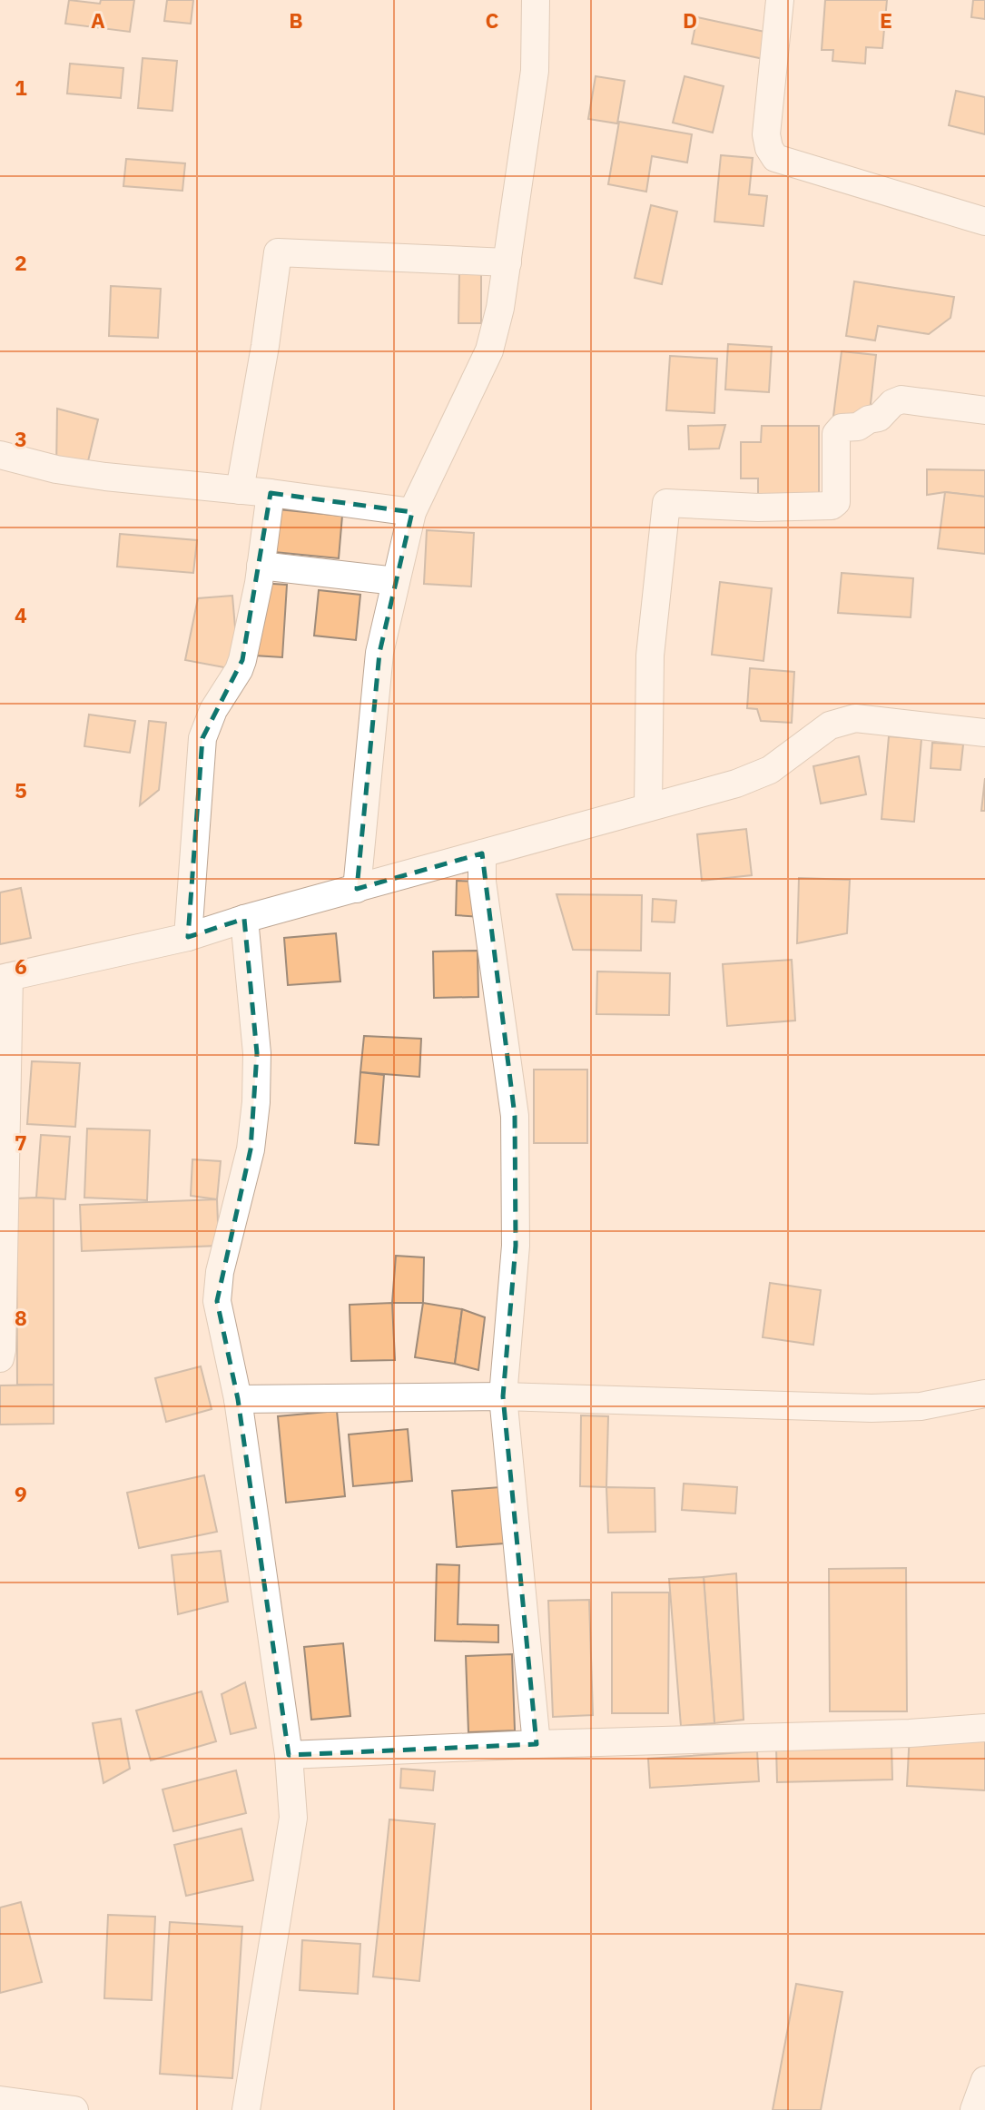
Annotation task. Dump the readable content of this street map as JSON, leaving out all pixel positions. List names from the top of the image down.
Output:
{
  "grid": {
    "columns": [
      "A",
      "B",
      "C",
      "D",
      "E"
    ],
    "rows": [
      "1",
      "2",
      "3",
      "4",
      "5",
      "6",
      "7",
      "8",
      "9"
    ]
  }
}
